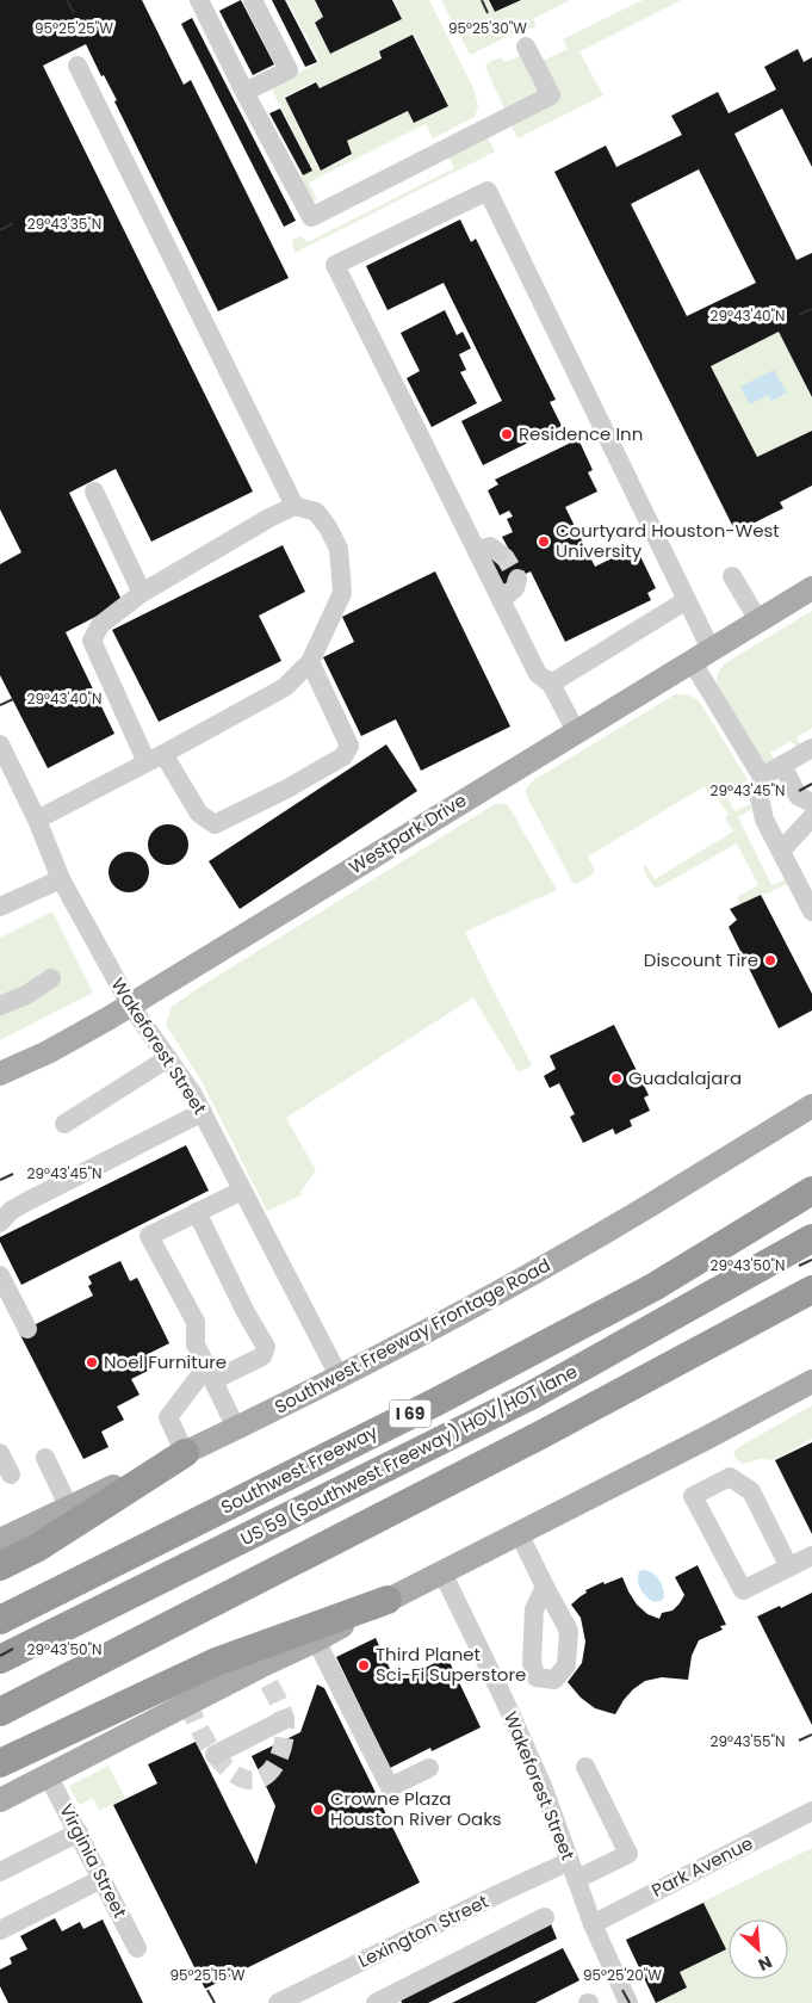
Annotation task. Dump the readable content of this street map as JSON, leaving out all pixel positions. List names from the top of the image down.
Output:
{
  "streets": {
    "highway": ["I 69", "US 59 (Southwest Freeway) HOV/HOT lane", "Southwest Freeway"],
    "main road": ["Westpark Drive", "Southwest Freeway Frontage Road"],
    "street": [
      "Wakeforest Street",
      "Virginia Street",
      "Park Avenue",
      "Lexington Street"
    ]
  },
  "crossings": [
    ["Westpark Drive", "Wakeforest Street"],
    ["Wakeforest Street", "Southwest Freeway Frontage Road"],
    ["Wakeforest Street", "Park Avenue"],
    ["Wakeforest Street", "Lexington Street"]
  ],
  "places": [
    "Residence Inn",
    "Courtyard Houston-West University",
    "Discount Tire",
    "Guadalajara",
    "Noel Furniture",
    "Third Planet Sci-Fi Superstore",
    "Crowne Plaza Houston River Oaks"
  ],
  "north": "bottom right",
  "coordinates": [
    "95°25'30\"W",
    "95°25'25\"W",
    "29°43'35\"N",
    "29°43'40\"N",
    "29°43'45\"N",
    "29°43'50\"N",
    "29°43'55\"N",
    "95°25'15\"W",
    "95°25'20\"W"
  ]
}
